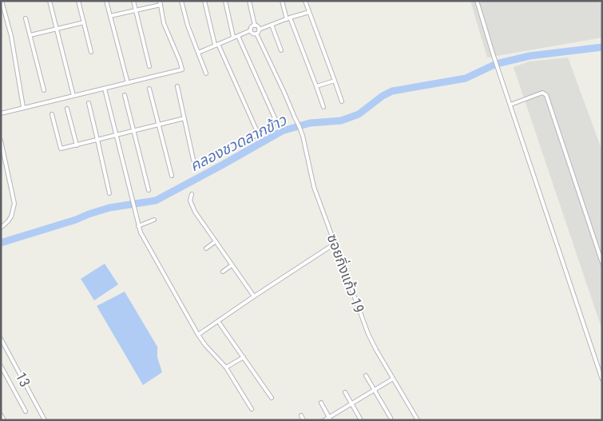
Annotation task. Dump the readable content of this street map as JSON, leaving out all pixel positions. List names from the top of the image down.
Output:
{
  "streets": {
    "street": ["ซอยกิ่งแก้ว 19", "13"]
  },
  "water": ["คลองชวดลากข้าว"]
}
